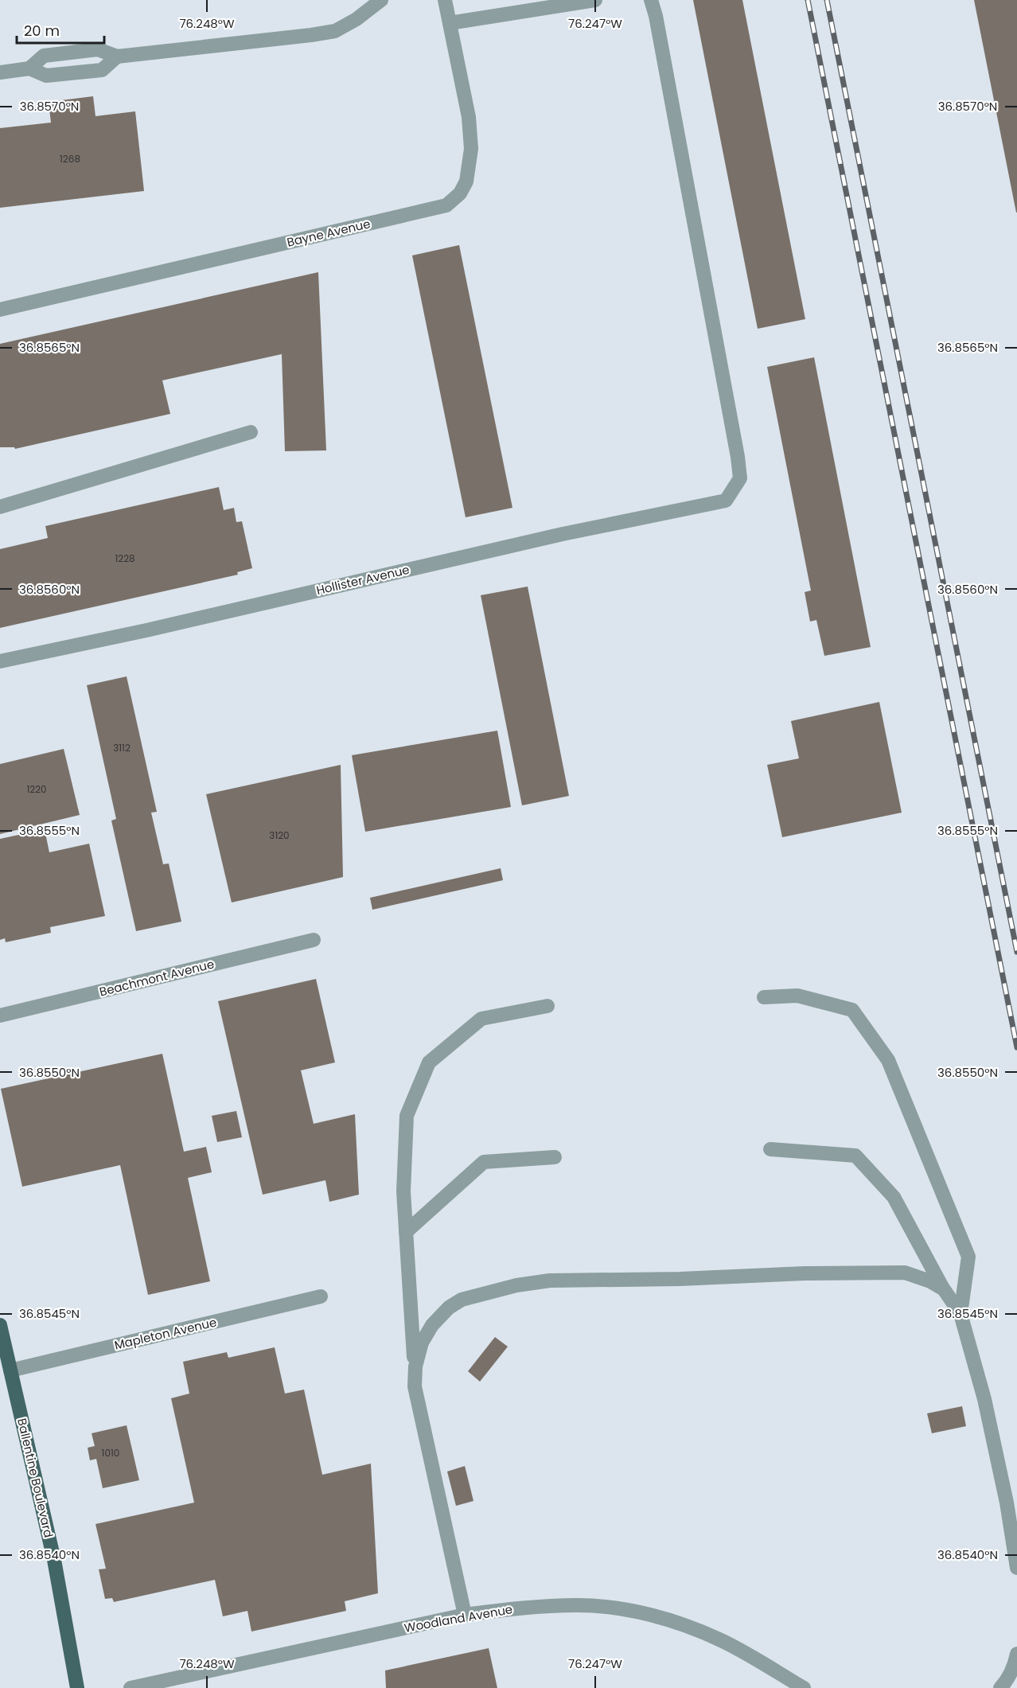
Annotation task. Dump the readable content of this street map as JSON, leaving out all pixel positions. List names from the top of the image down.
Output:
{
  "streets": {
    "main road": ["Ballentine Boulevard"],
    "street": [
      "Bayne Avenue",
      "Hollister Avenue",
      "Beachmont Avenue",
      "Mapleton Avenue",
      "Woodland Avenue"
    ]
  },
  "crossings": [
    ["Mapleton Avenue", "Ballentine Boulevard"]
  ],
  "house_numbers": [
    "1268",
    "1228",
    "3112",
    "1220",
    "3120",
    "1010"
  ],
  "scale_bar": "20 m",
  "coordinates": [
    "76.248°W",
    "76.247°W",
    "36.8570°N",
    "36.8565°N",
    "36.8560°N",
    "36.8555°N",
    "36.8550°N",
    "36.8545°N",
    "36.8540°N"
  ]
}
